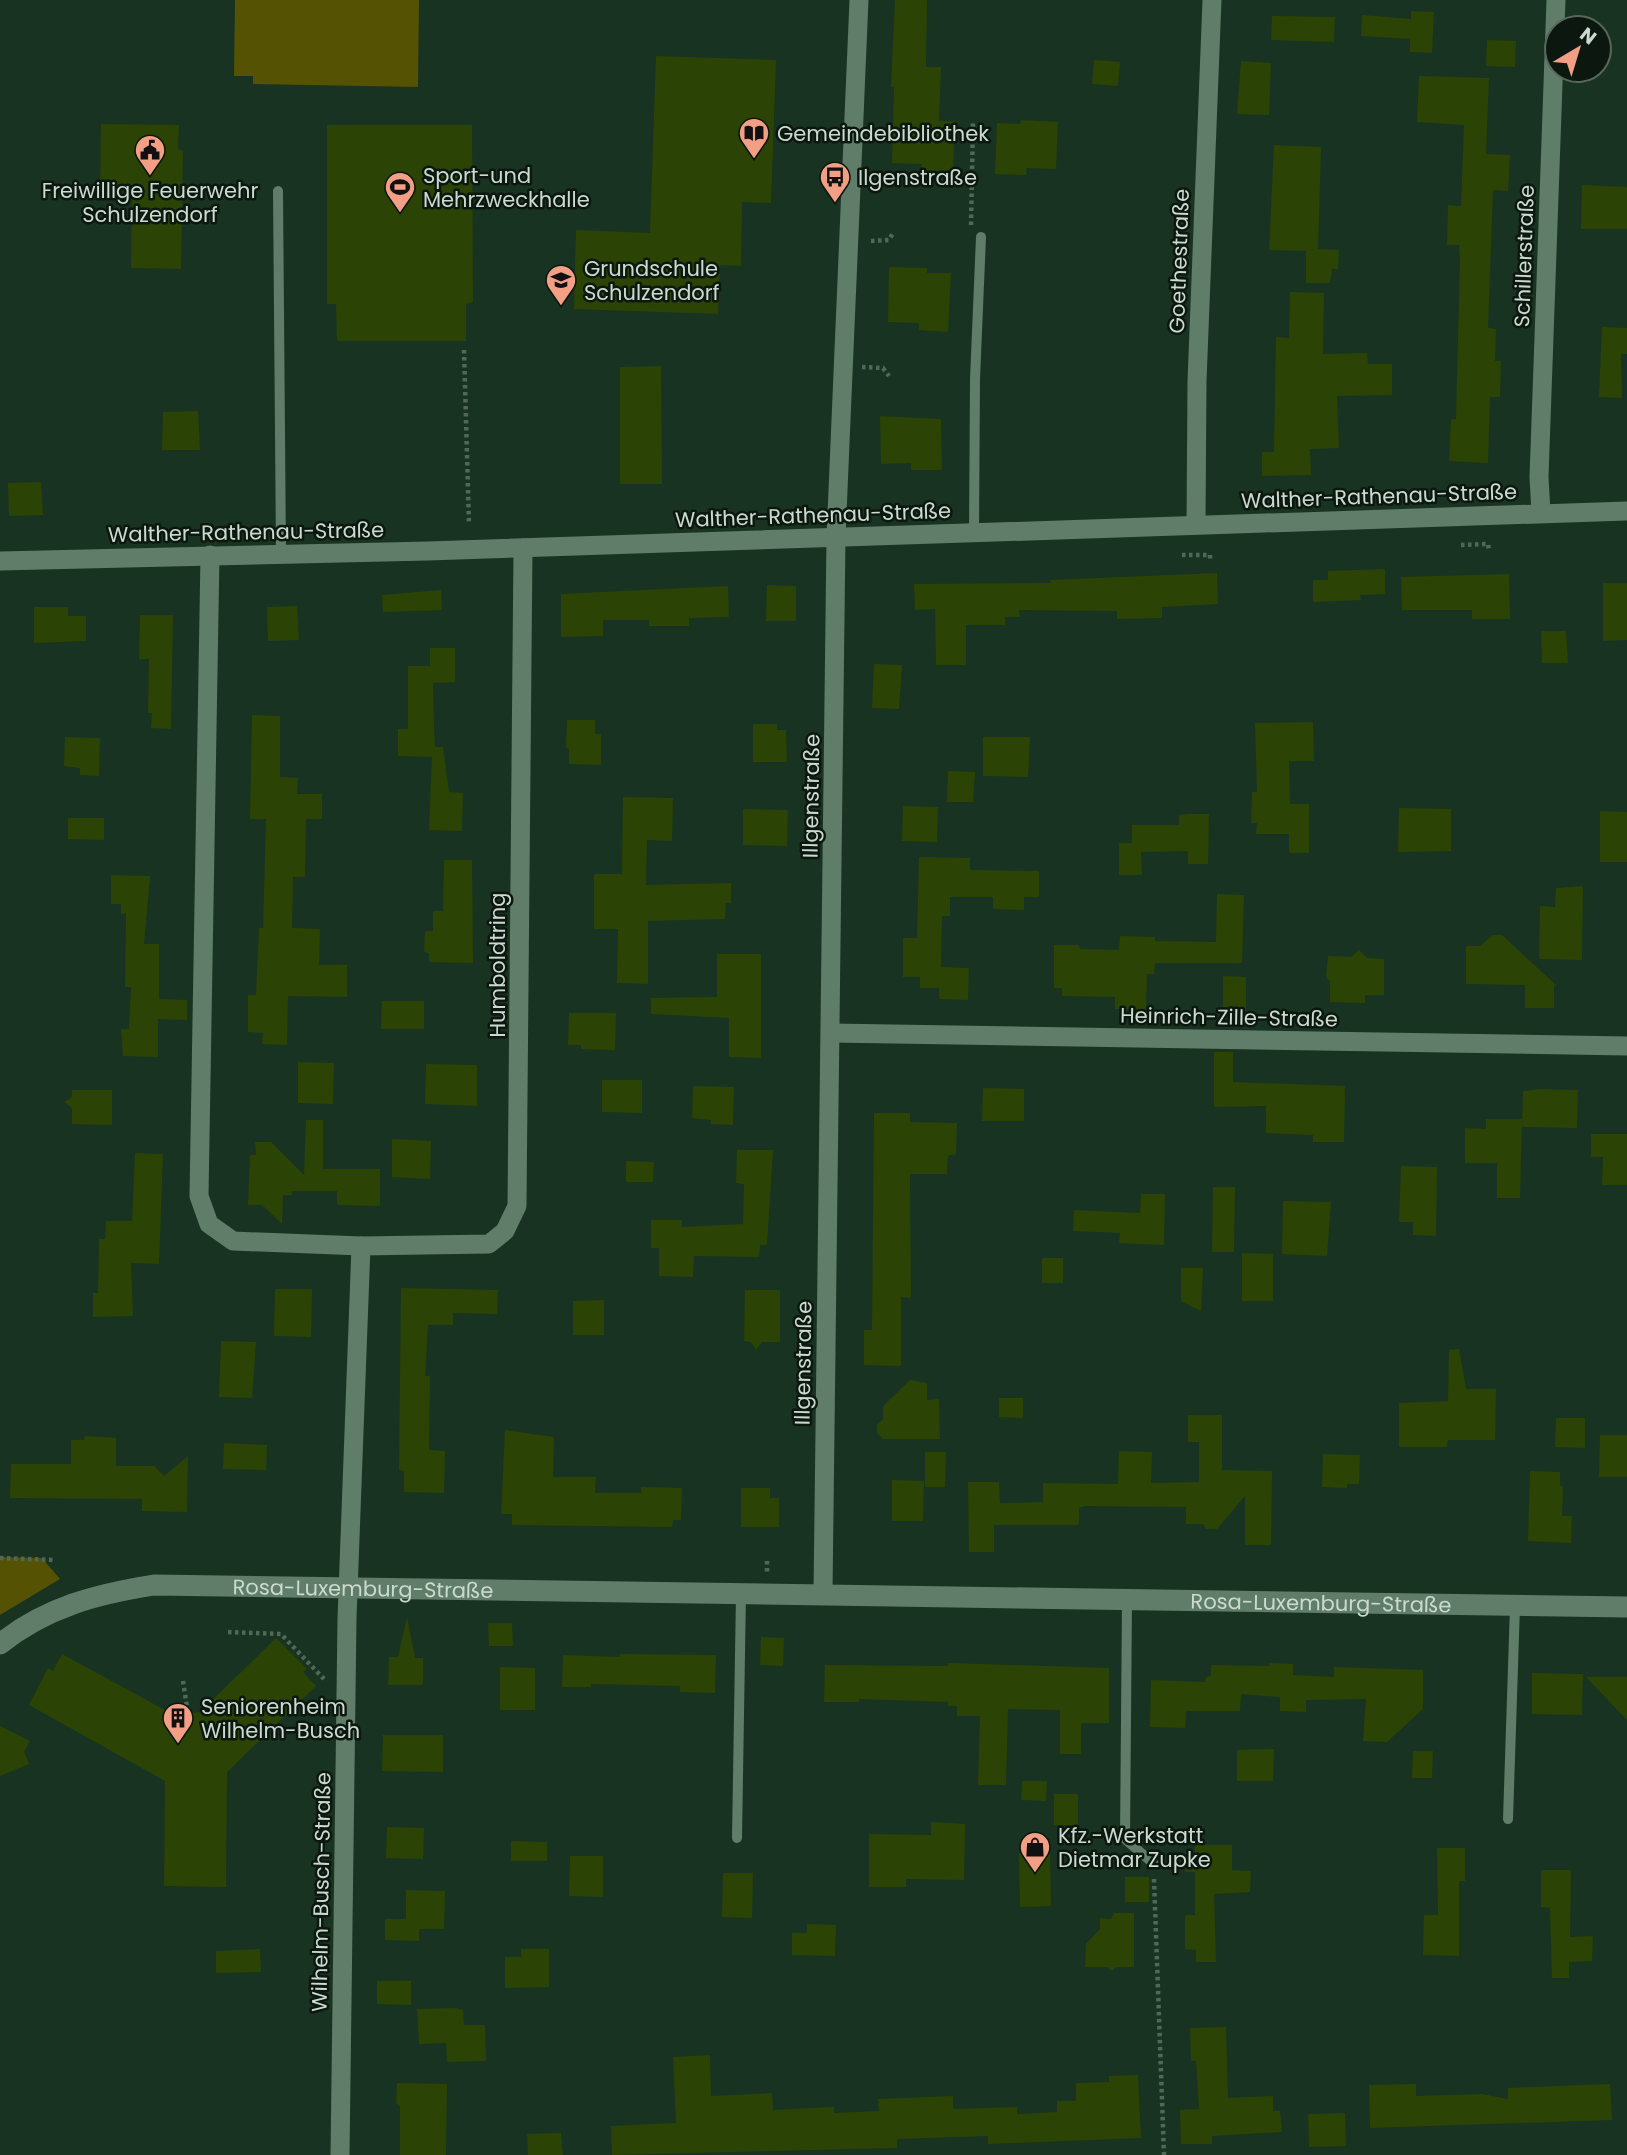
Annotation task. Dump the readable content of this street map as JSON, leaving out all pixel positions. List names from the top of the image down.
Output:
{
  "streets": {
    "street": [
      "Schillerstraße",
      "Goethestraße",
      "Walther-Rathenau-Straße",
      "Illgenstraße",
      "Humboldtring",
      "Heinrich-Zille-Straße",
      "Rosa-Luxemburg-Straße",
      "Wilhelm-Busch-Straße"
    ]
  },
  "crossings": [
    ["Schillerstraße", "Walther-Rathenau-Straße"],
    ["Goethestraße", "Walther-Rathenau-Straße"],
    ["Walther-Rathenau-Straße", "Illgenstraße"],
    ["Walther-Rathenau-Straße", "Humboldtring"],
    ["Illgenstraße", "Heinrich-Zille-Straße"],
    ["Illgenstraße", "Rosa-Luxemburg-Straße"],
    ["Rosa-Luxemburg-Straße", "Wilhelm-Busch-Straße"]
  ],
  "places": {
    "library": ["Gemeindebibliothek"],
    "public building": ["Freiwillige Feuerwehr Schulzendorf"],
    "bus stop": ["Ilgenstraße"],
    "sports": ["Sport-und Mehrzweckhalle"],
    "school or university": ["Grundschule Schulzendorf"],
    "building": ["Seniorenheim Wilhelm-Busch"],
    "shop": ["Kfz.-Werkstatt Dietmar Zupke"]
  },
  "north": "top right"
}
